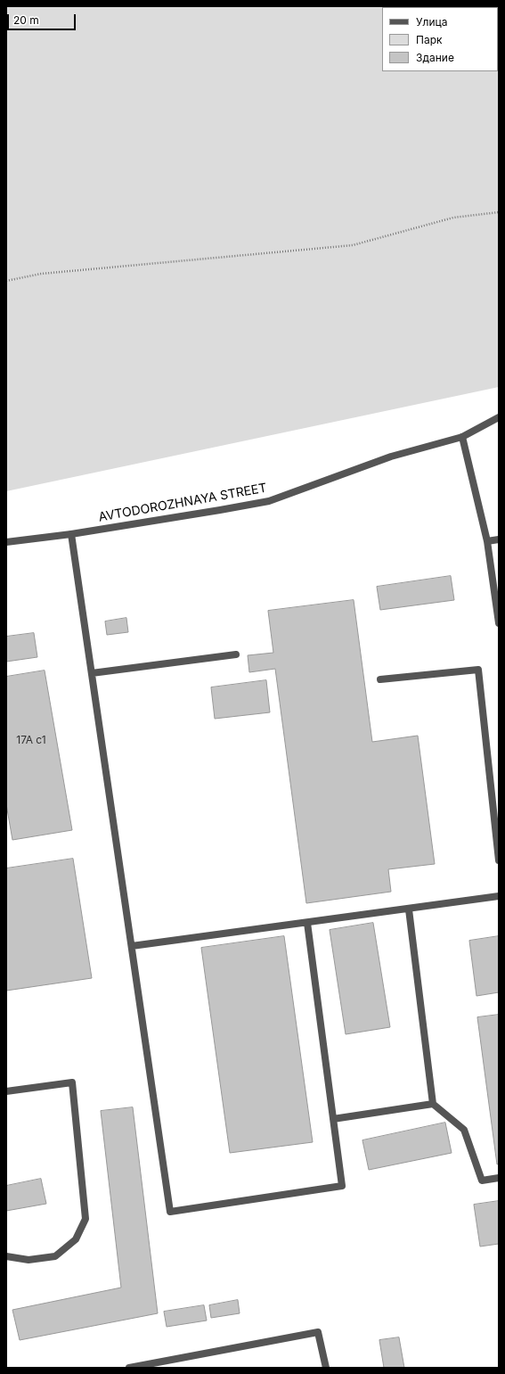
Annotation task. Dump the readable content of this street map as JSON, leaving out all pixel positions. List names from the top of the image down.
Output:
{
  "streets": {
    "street": ["AVTODOROZHNAYA STREET"]
  },
  "house_numbers": ["17А с1"],
  "legend": ["Улица", "Парк", "Здание"],
  "scale_bar": "20 m"
}
